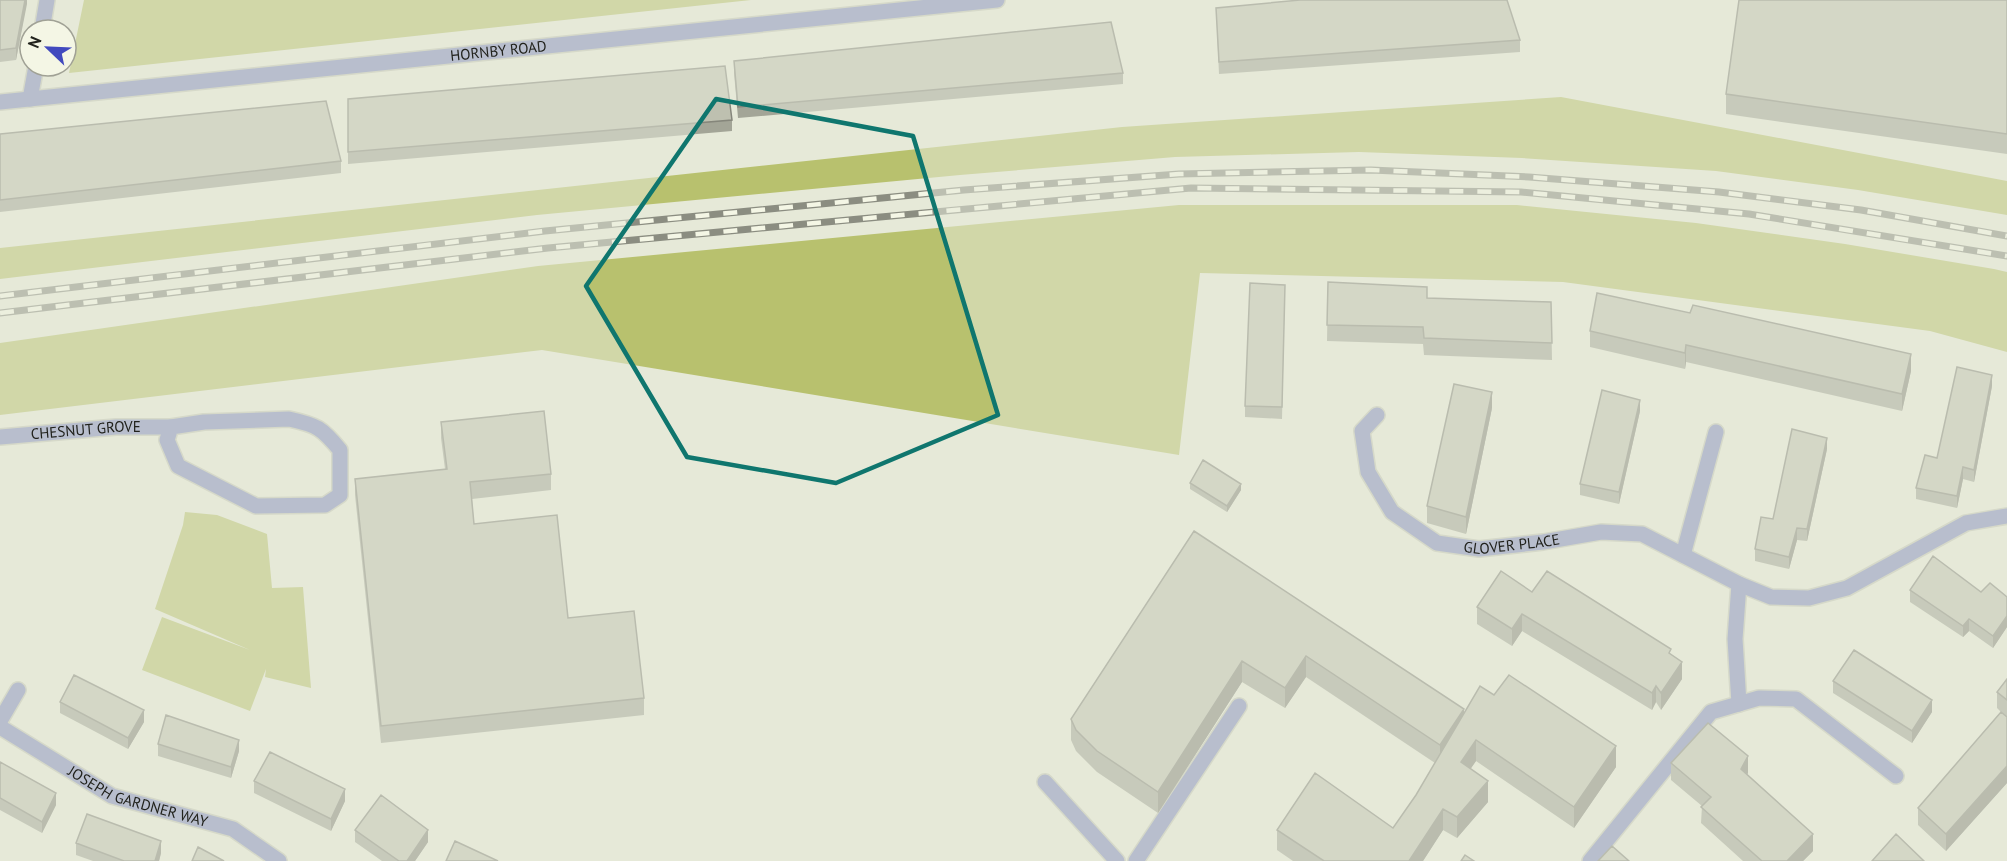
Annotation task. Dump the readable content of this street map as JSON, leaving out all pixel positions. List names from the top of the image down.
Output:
{
  "streets": {
    "street": [
      "HORNBY ROAD",
      "CHESNUT GROVE",
      "GLOVER PLACE",
      "JOSEPH GARDNER WAY"
    ]
  },
  "north": "top left"
}
